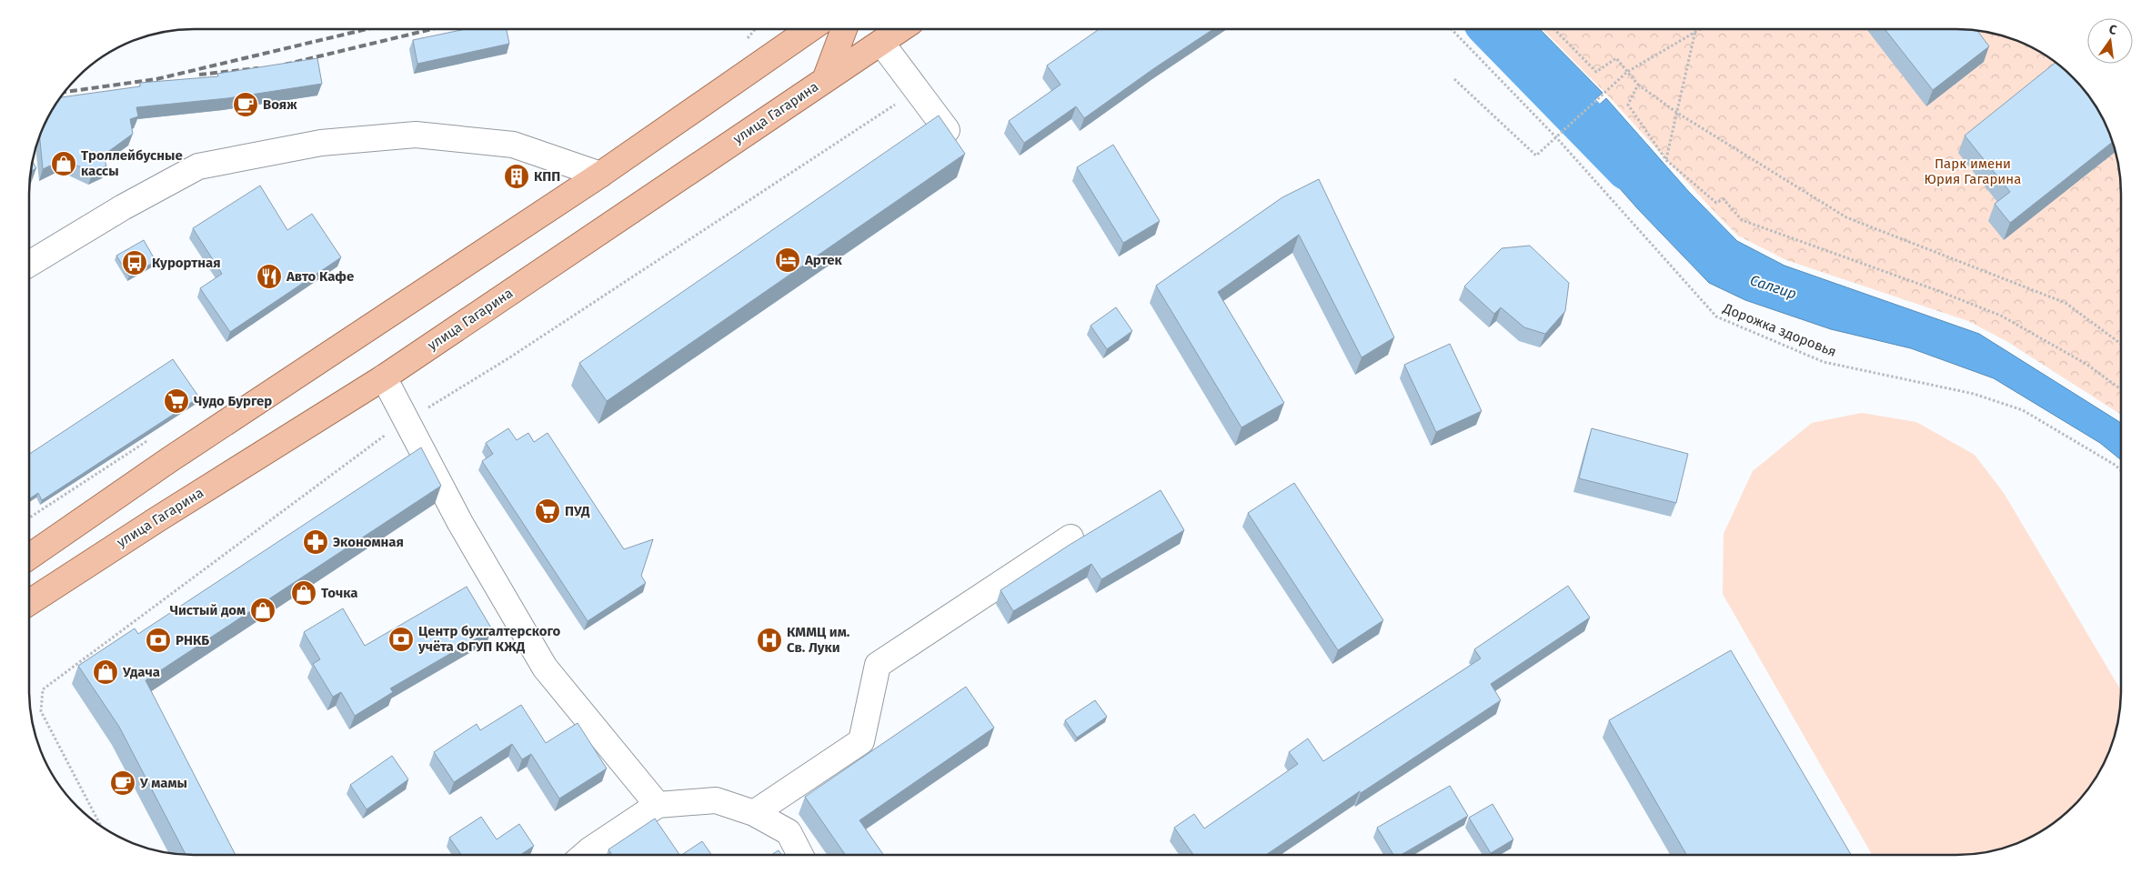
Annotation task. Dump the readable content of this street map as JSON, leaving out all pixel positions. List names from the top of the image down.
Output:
{
  "streets": {
    "main road": ["улица Гагарина"],
    "path": ["Дорожка здоровья"]
  },
  "water": ["Салгир"],
  "parks": ["Парк имени Юрия Гагарина"],
  "places": {
    "cafe": ["Вояж", "У мамы"],
    "shop": [
      "Троллейбусные кассы",
      "Точка",
      "Чистый дом",
      "Удача"
    ],
    "building": ["КПП"],
    "hotel": ["Артек"],
    "bus stop": ["Курортная"],
    "restaurant": ["Авто Кафе"],
    "supermarket": ["Чудо Бургер", "ПУД"],
    "pharmacy": ["Экономная"],
    "bank": ["Центр бухгалтерского учёта ФГУП КЖД", "РНКБ"],
    "hospital": ["КММЦ им. Св. Луки"]
  },
  "north": "top"
}
